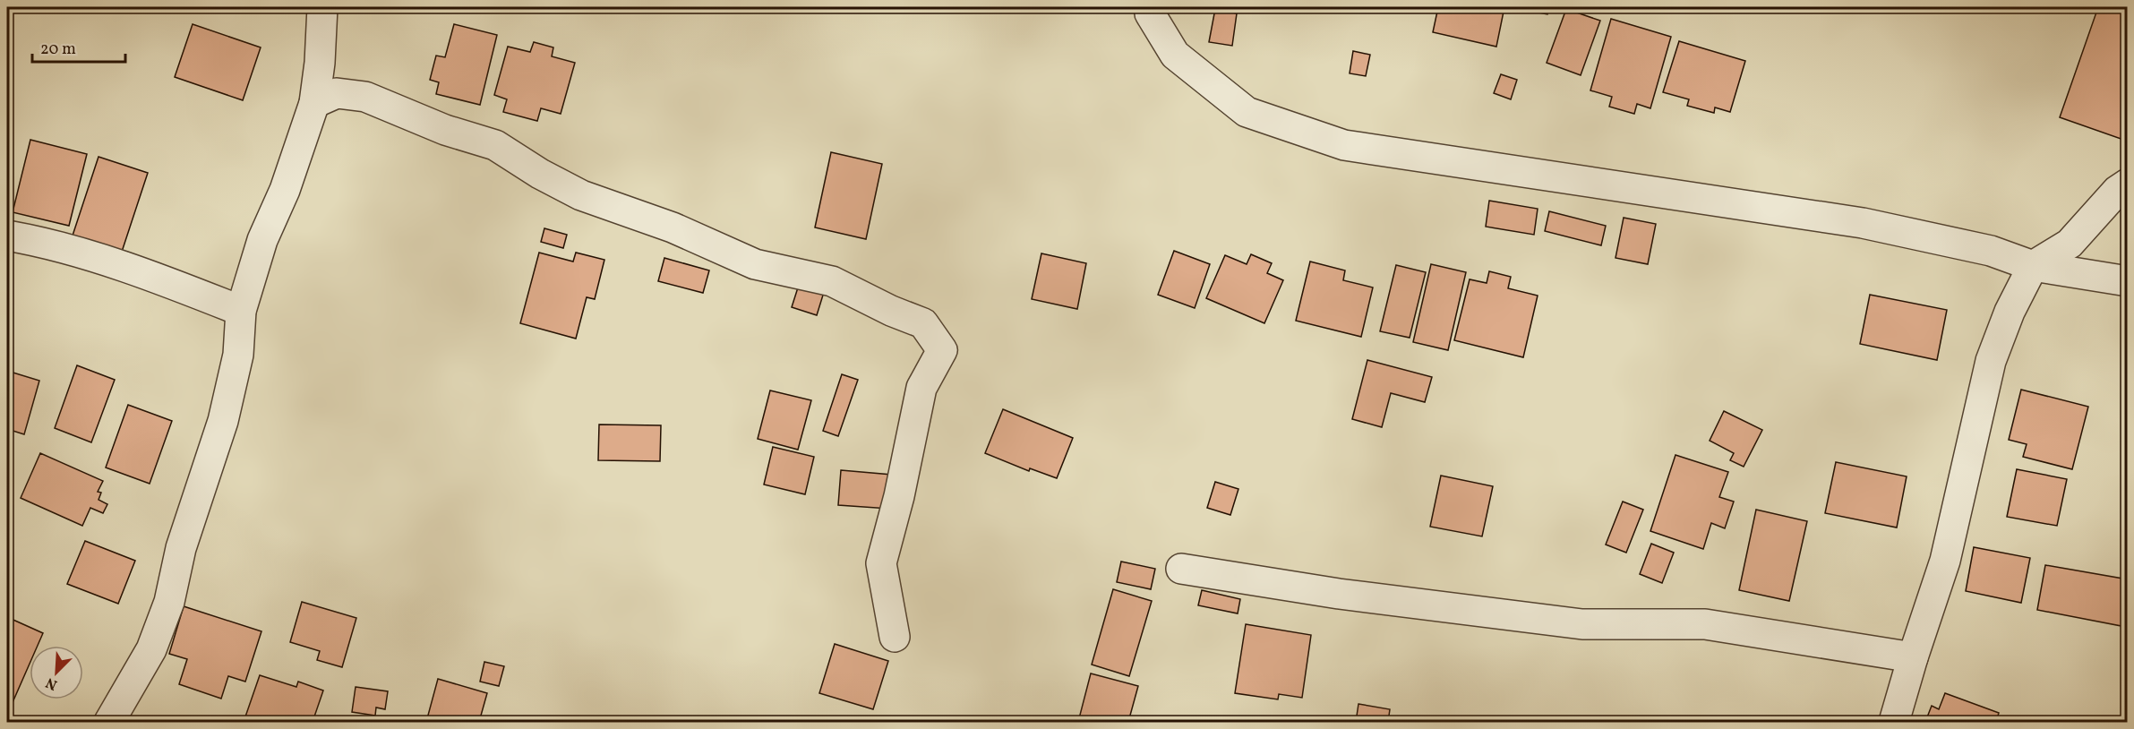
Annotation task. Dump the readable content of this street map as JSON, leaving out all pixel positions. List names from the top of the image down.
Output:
{
  "scale_bar": "20 m",
  "north": "bottom left"
}
